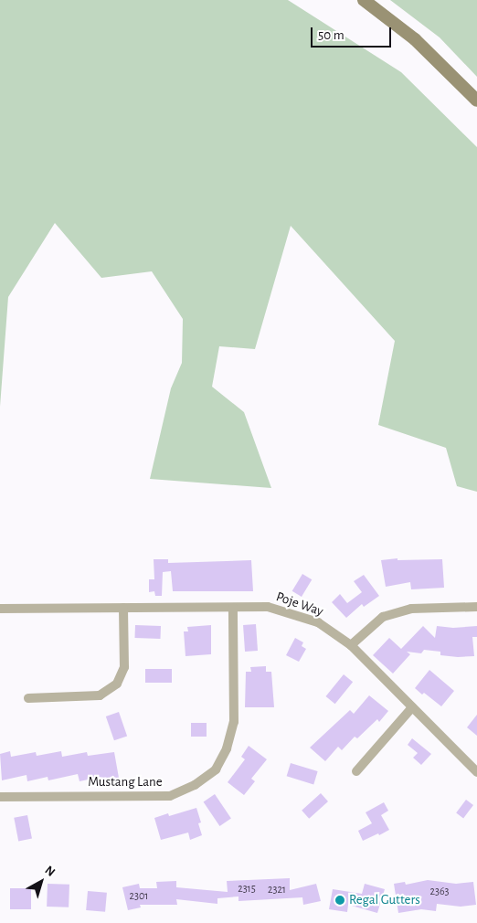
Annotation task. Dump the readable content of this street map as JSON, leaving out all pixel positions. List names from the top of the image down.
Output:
{
  "streets": {
    "street": ["Poje Way", "Mustang Lane"]
  },
  "crossings": [
    ["Poje Way", "Mustang Lane"]
  ],
  "places": ["Regal Gutters"],
  "house_numbers": [
    "2315",
    "2321",
    "2363",
    "2301"
  ],
  "scale_bar": "50 m",
  "north": "top right"
}
